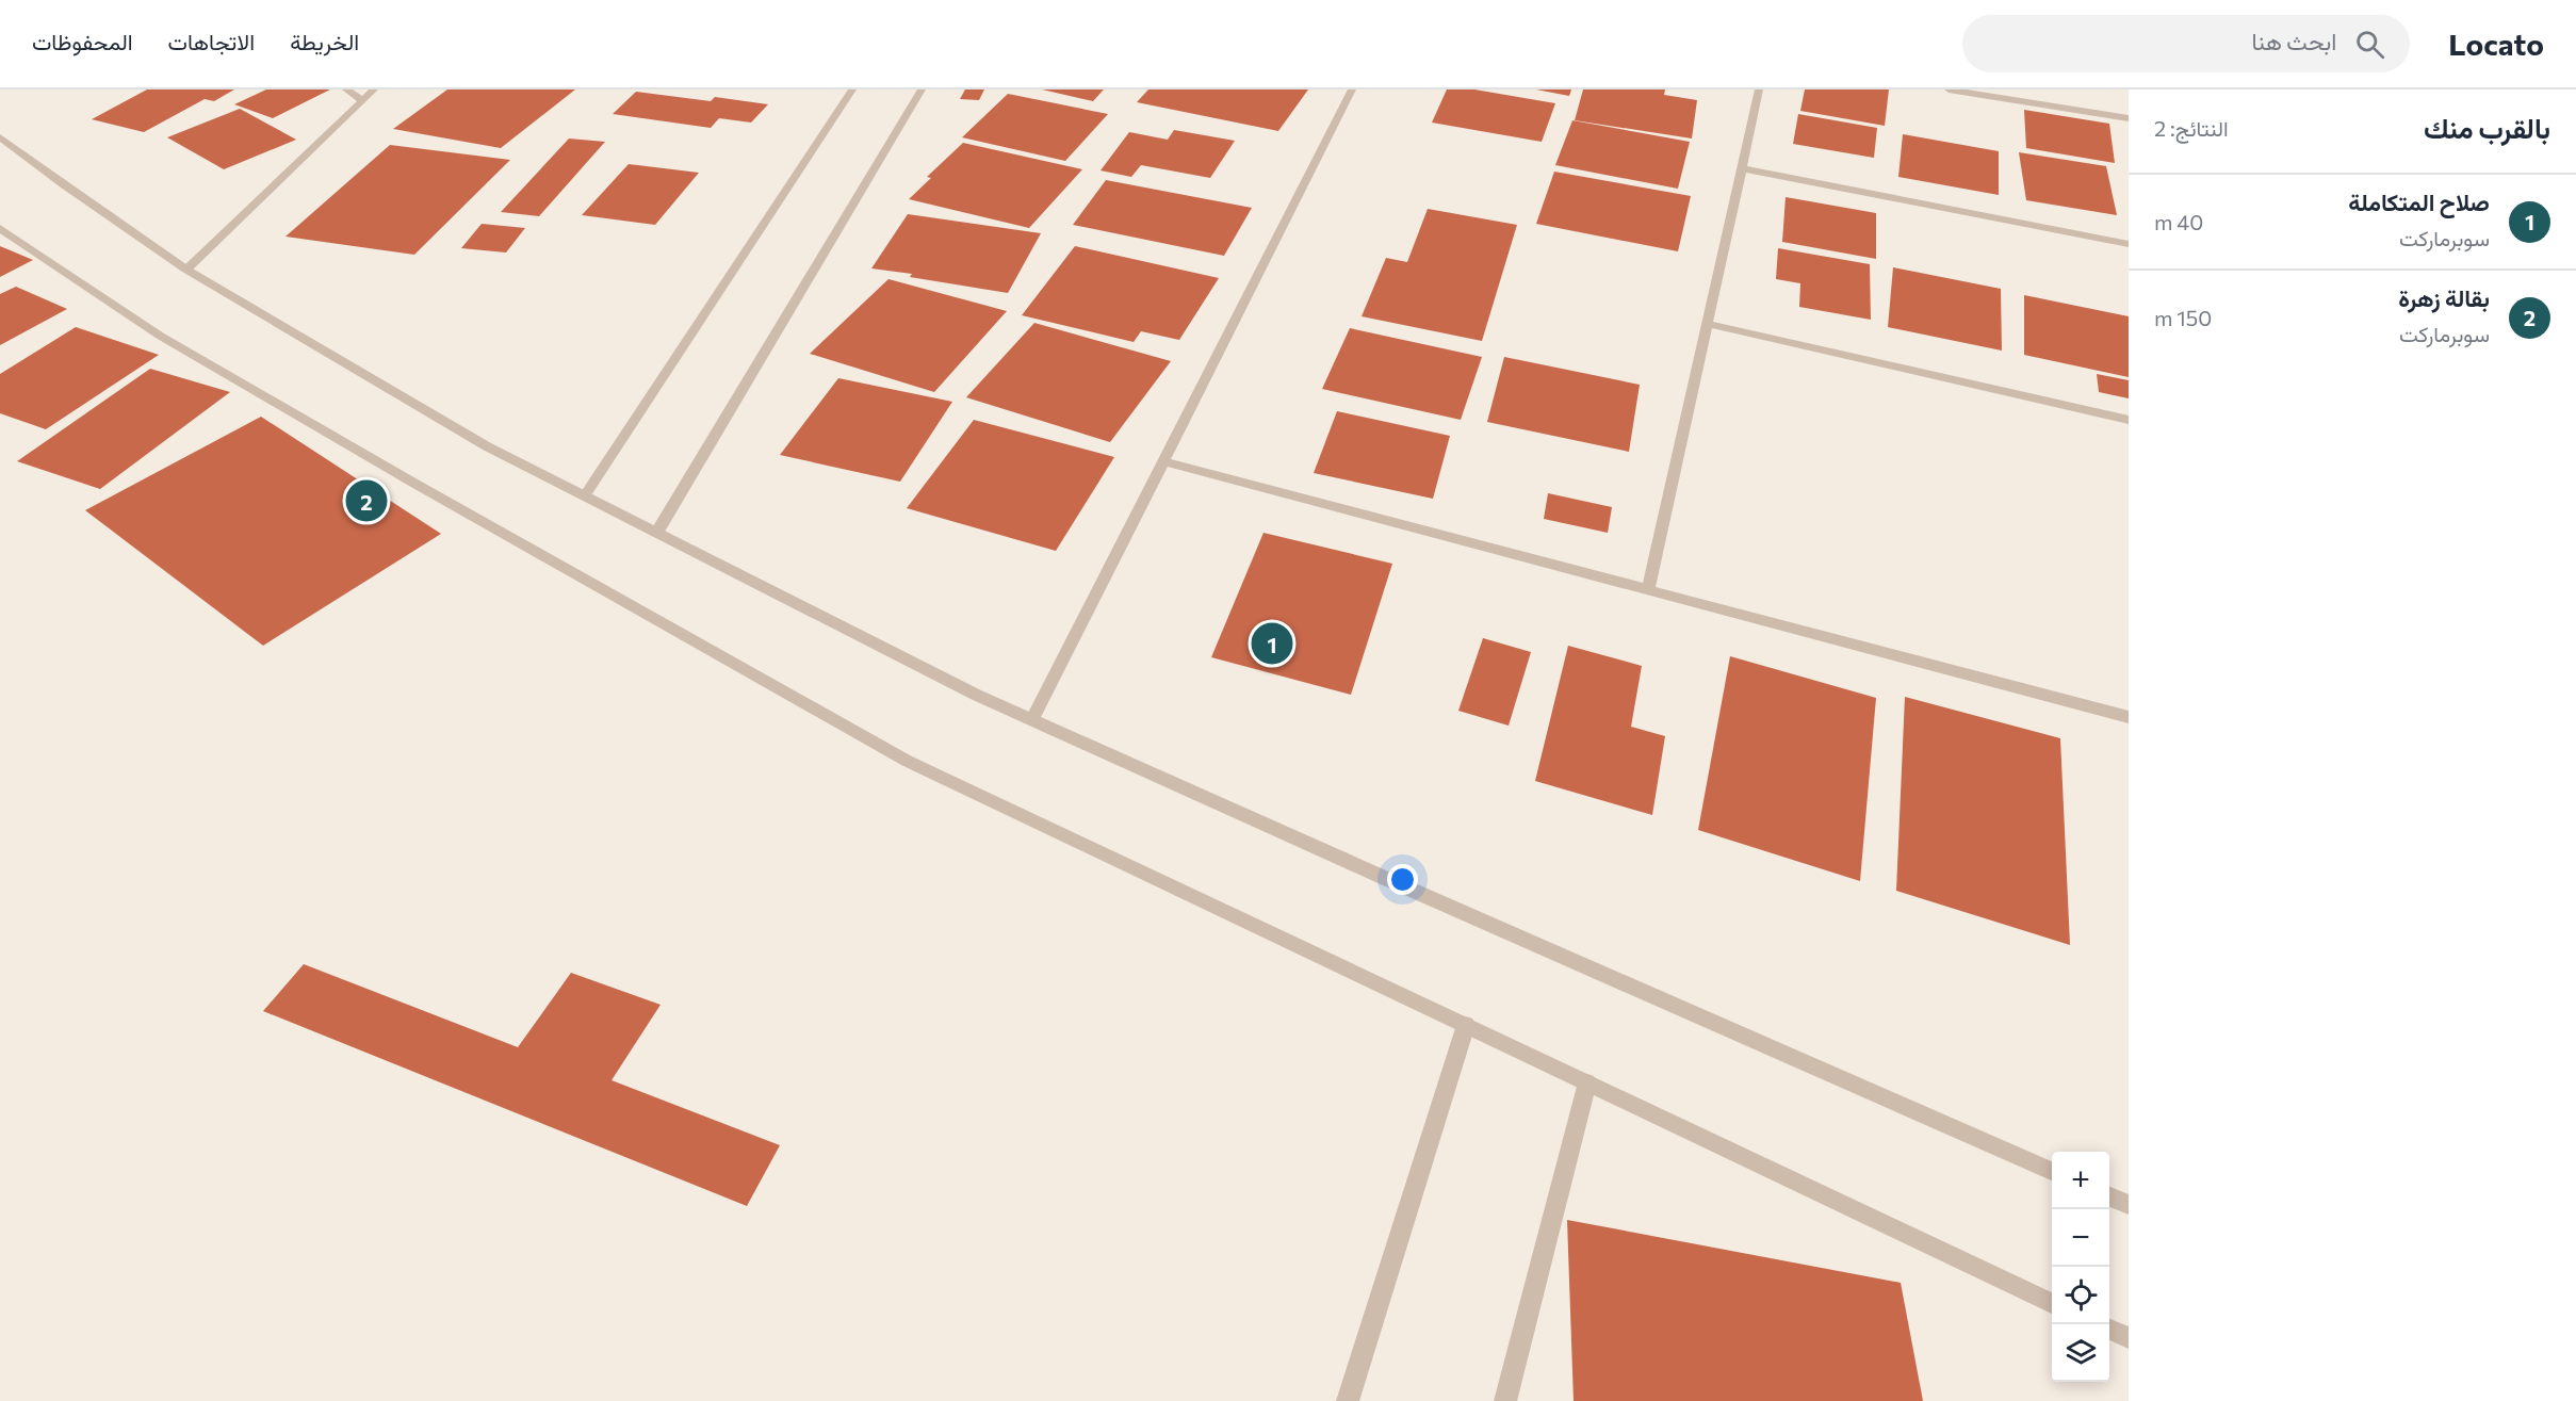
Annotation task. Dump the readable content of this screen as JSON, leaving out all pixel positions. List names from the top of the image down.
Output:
{
  "page": {
    "header": "Locato",
    "search": "ابحث هنا",
    "nav": ["الخريطة", "الاتجاهات", "المحفوظات"],
    "heading": ["بالقرب منك", "النتائج: 2"],
    "list": [
      {
        "mark": "1",
        "name": "صلاح المتكاملة",
        "note": "سوبرماركت",
        "value": "40 m"
      },
      {
        "mark": "2",
        "name": "بقالة زهرة",
        "note": "سوبرماركت",
        "value": "150 m"
      }
    ],
    "pins": ["2", "1"],
    "map_buttons": ["+", "−"]
  }
}
